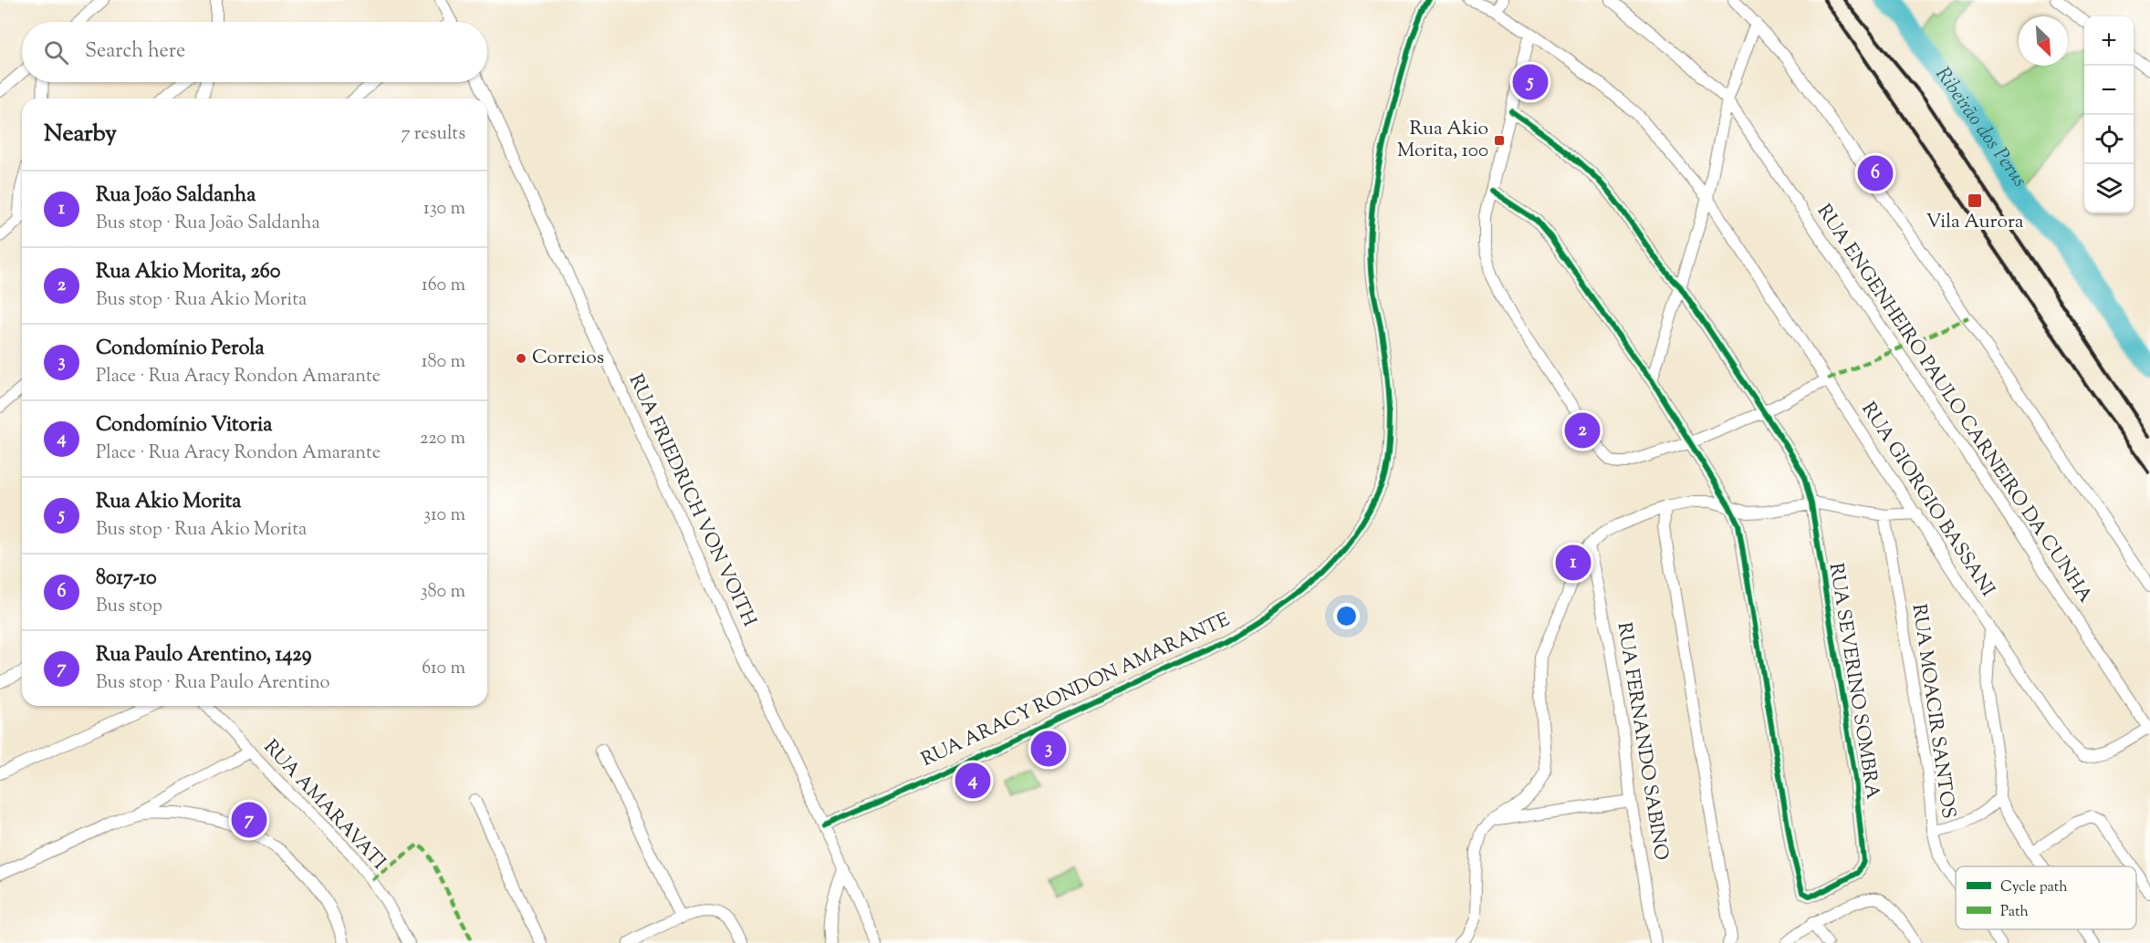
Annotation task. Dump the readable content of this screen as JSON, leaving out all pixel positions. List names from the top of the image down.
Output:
{
  "streets": {
    "street": [
      "RUA ENGENHEIRO PAULO CARNEIRO DA CUNHA",
      "RUA GIORGIO BASSANI",
      "RUA FRIEDRICH VON VOITH",
      "RUA SEVERINO SOMBRA",
      "RUA ARACY RONDON AMARANTE",
      "RUA MOACIR SANTOS",
      "RUA FERNANDO SABINO",
      "RUA AMARAVATI"
    ]
  },
  "crossings": [
    ["RUA ENGENHEIRO PAULO CARNEIRO DA CUNHA", "RUA GIORGIO BASSANI"],
    ["RUA FRIEDRICH VON VOITH", "RUA ARACY RONDON AMARANTE"]
  ],
  "water": ["Ribeirão dos Perus"],
  "places": {
    "transit": ["Rua Akio Morita, 100", "Vila Aurora"],
    "other": ["Correios"]
  },
  "legend": ["Cycle path", "Path"],
  "north": "bottom right",
  "page": {
    "map_buttons": ["+", "−"],
    "search": "Search here",
    "pins": [
      "5",
      "6",
      "2",
      "1",
      "3",
      "4",
      "7"
    ],
    "heading": ["Nearby", "7 results"],
    "list": [
      {
        "mark": "1",
        "name": "Rua João Saldanha",
        "note": "Bus stop · Rua João Saldanha",
        "value": "130 m"
      },
      {
        "mark": "2",
        "name": "Rua Akio Morita, 260",
        "note": "Bus stop · Rua Akio Morita",
        "value": "160 m"
      },
      {
        "mark": "3",
        "name": "Condomínio Perola",
        "note": "Place · Rua Aracy Rondon Amarante",
        "value": "180 m"
      },
      {
        "mark": "4",
        "name": "Condomínio Vitoria",
        "note": "Place · Rua Aracy Rondon Amarante",
        "value": "220 m"
      },
      {
        "mark": "5",
        "name": "Rua Akio Morita",
        "note": "Bus stop · Rua Akio Morita",
        "value": "310 m"
      },
      {
        "mark": "6",
        "name": "8017-10",
        "note": "Bus stop",
        "value": "380 m"
      },
      {
        "mark": "7",
        "name": "Rua Paulo Arentino, 1429",
        "note": "Bus stop · Rua Paulo Arentino",
        "value": "610 m"
      }
    ]
  }
}
